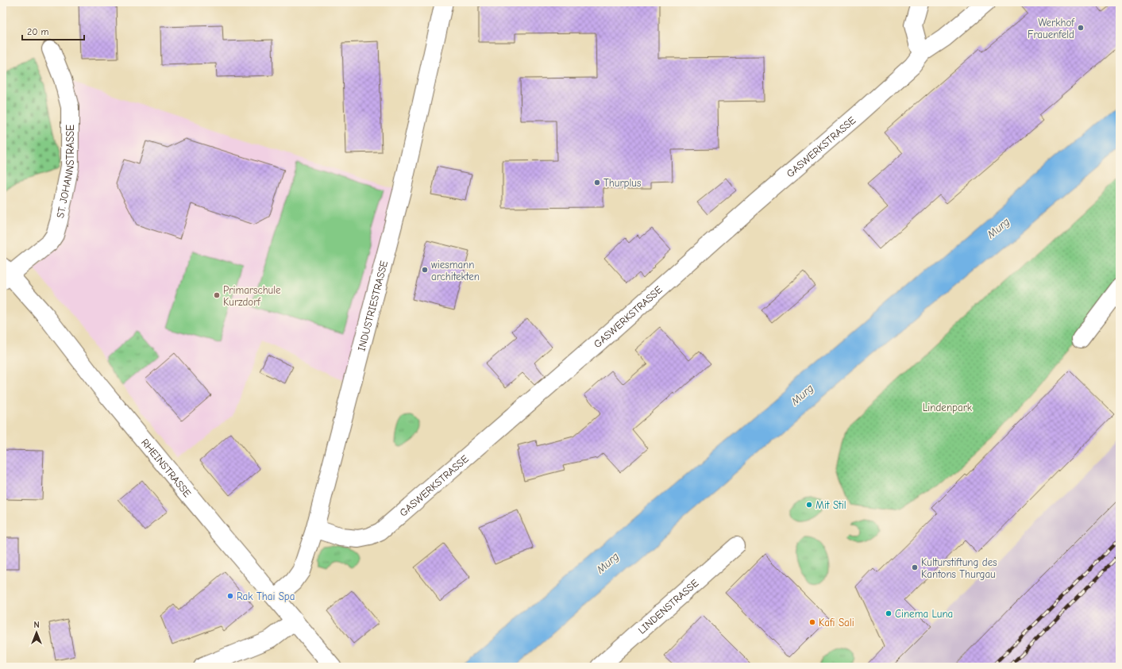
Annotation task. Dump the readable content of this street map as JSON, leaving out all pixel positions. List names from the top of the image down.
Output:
{
  "streets": {
    "street": [
      "GASWERKSTRASSE",
      "ST. JOHANNSTRASSE",
      "INDUSTRIESTRASSE",
      "RHEINSTRASSE",
      "LINDENSTRASSE"
    ]
  },
  "crossings": [
    ["GASWERKSTRASSE", "INDUSTRIESTRASSE"],
    ["ST. JOHANNSTRASSE", "RHEINSTRASSE"],
    ["INDUSTRIESTRASSE", "RHEINSTRASSE"]
  ],
  "water": ["Murg"],
  "parks": ["Lindenpark"],
  "places": [
    "Werkhof Frauenfeld",
    "Thurplus",
    "wiesmann architekten",
    "Primarschule Kurzdorf",
    "Mit Stil",
    "Kulturstiftung des Kantons Thurgau",
    "Rak Thai Spa",
    "Cinema Luna",
    "Kafi Sali"
  ],
  "scale_bar": "20 m",
  "north": "top"
}
